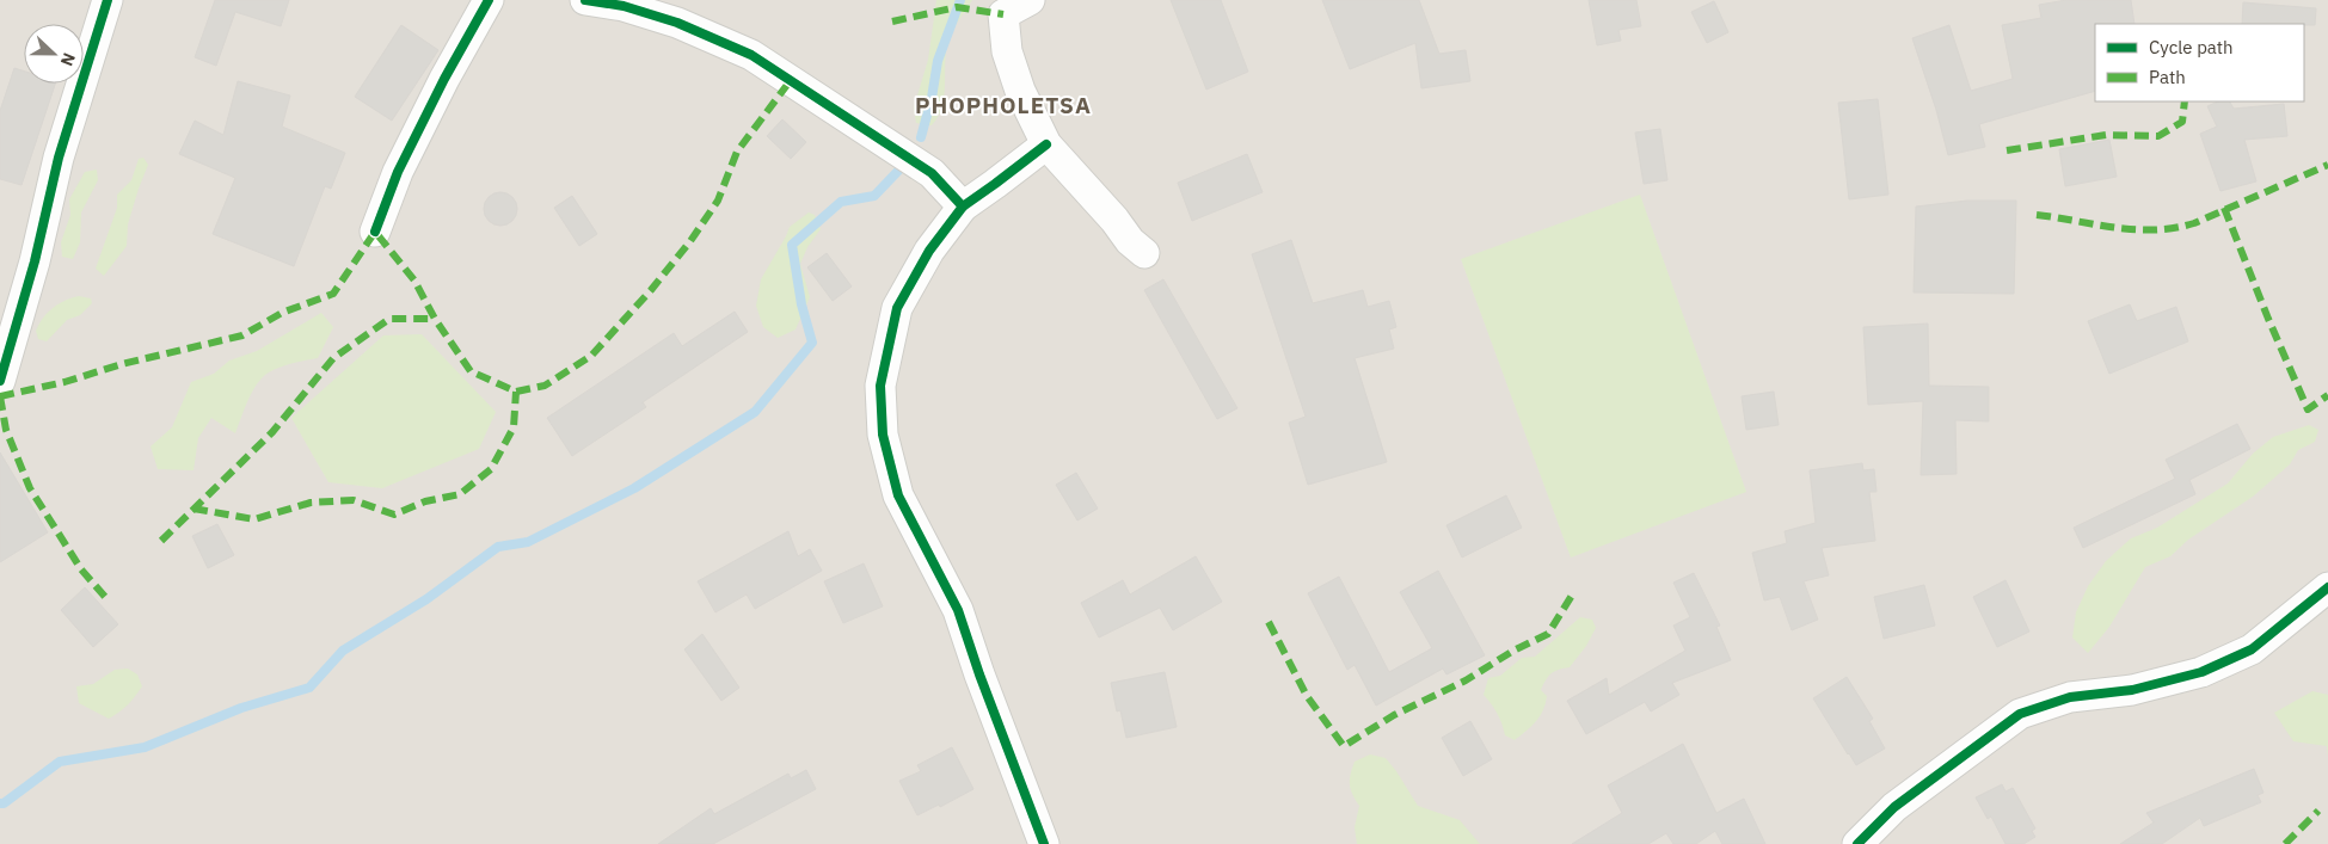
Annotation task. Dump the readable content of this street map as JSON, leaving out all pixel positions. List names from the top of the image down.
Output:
{
  "districts": ["PHOPHOLETSA"],
  "legend": ["Cycle path", "Path"],
  "north": "right"
}
